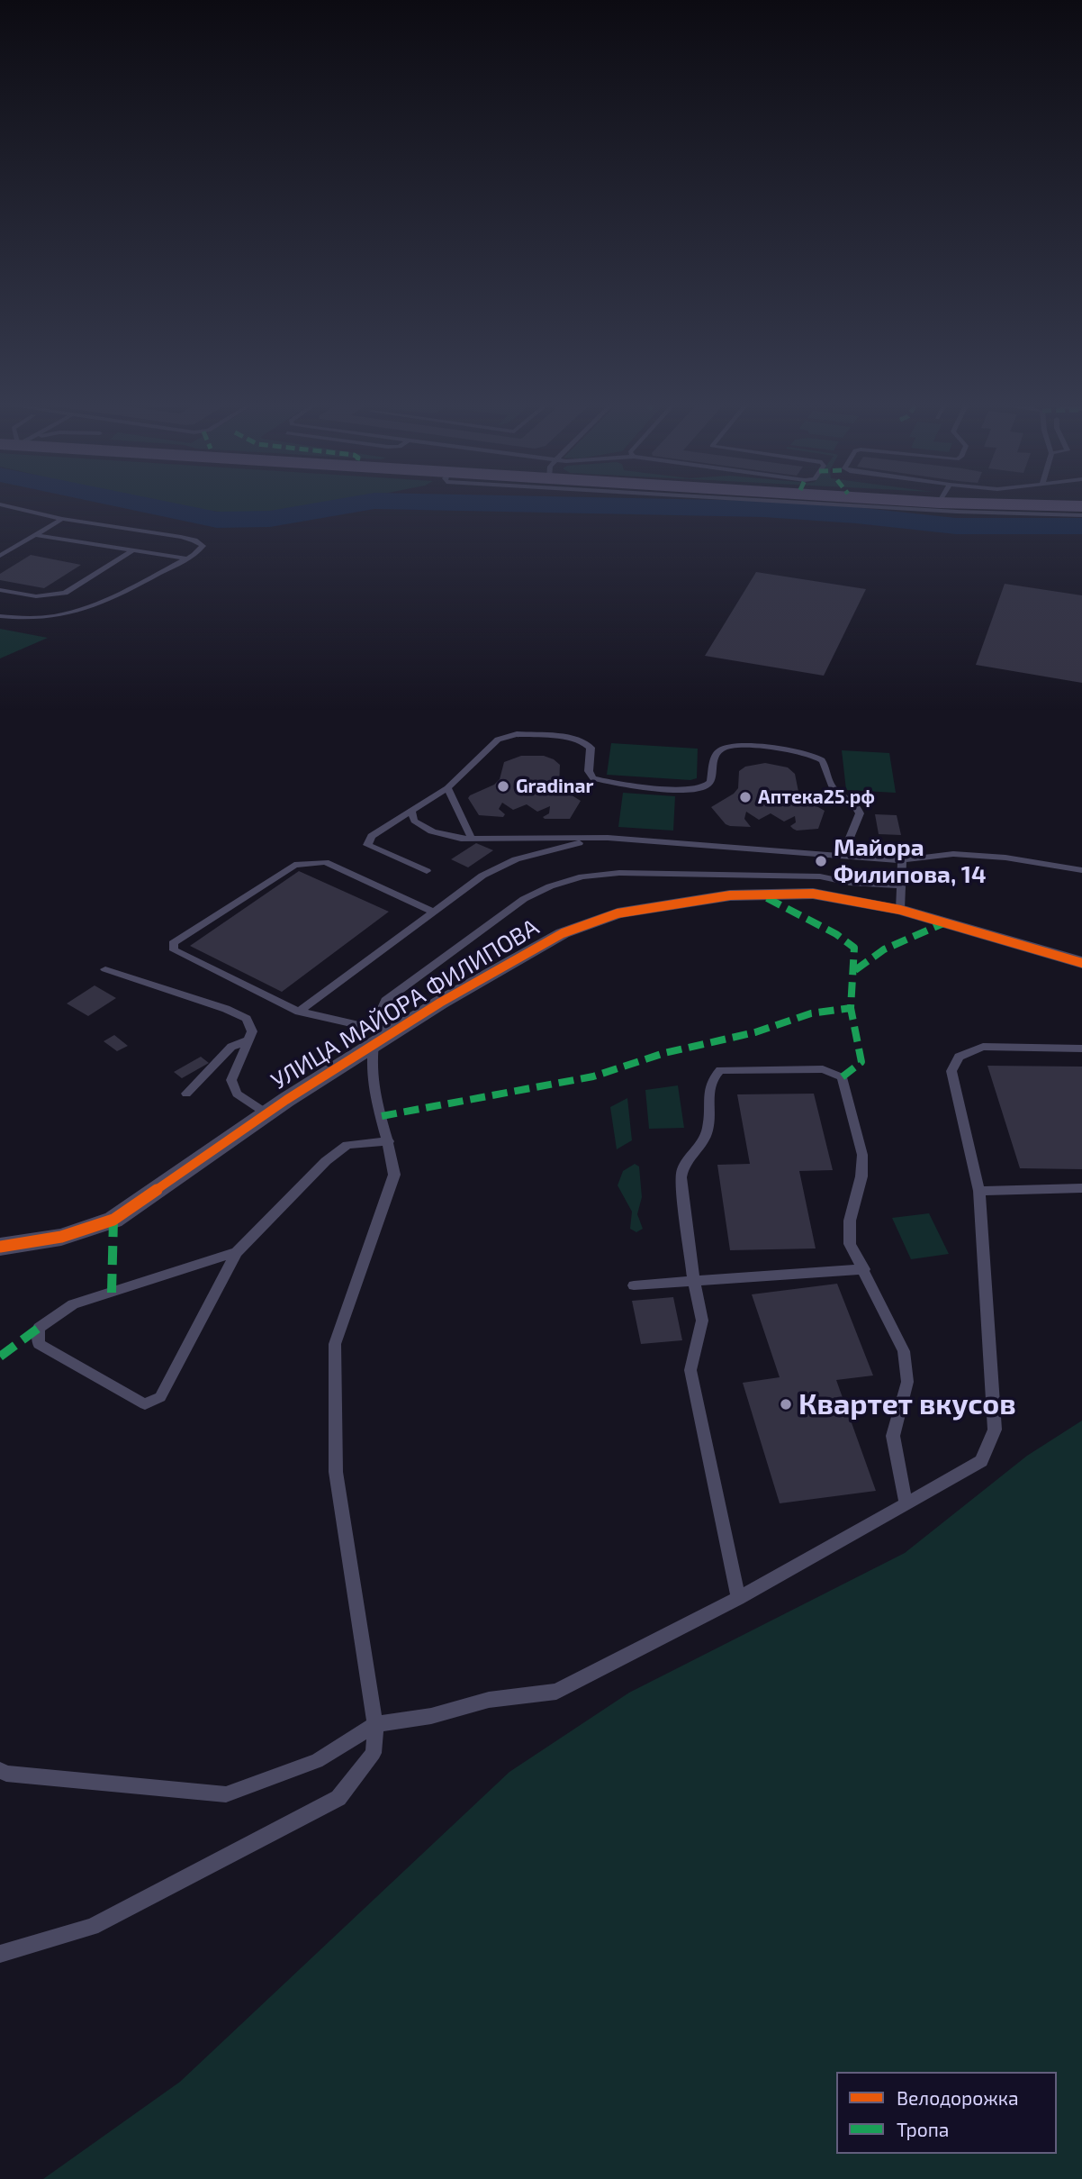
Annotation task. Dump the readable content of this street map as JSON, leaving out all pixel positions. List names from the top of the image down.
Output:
{
  "streets": {
    "street": ["УЛИЦА МАЙОРА ФИЛИПОВА"]
  },
  "places": [
    "Gradinar",
    "Аптека25.рф",
    "Майора Филипова, 14",
    "Квартет вкусов"
  ],
  "legend": ["Велодорожка", "Тропа"]
}
